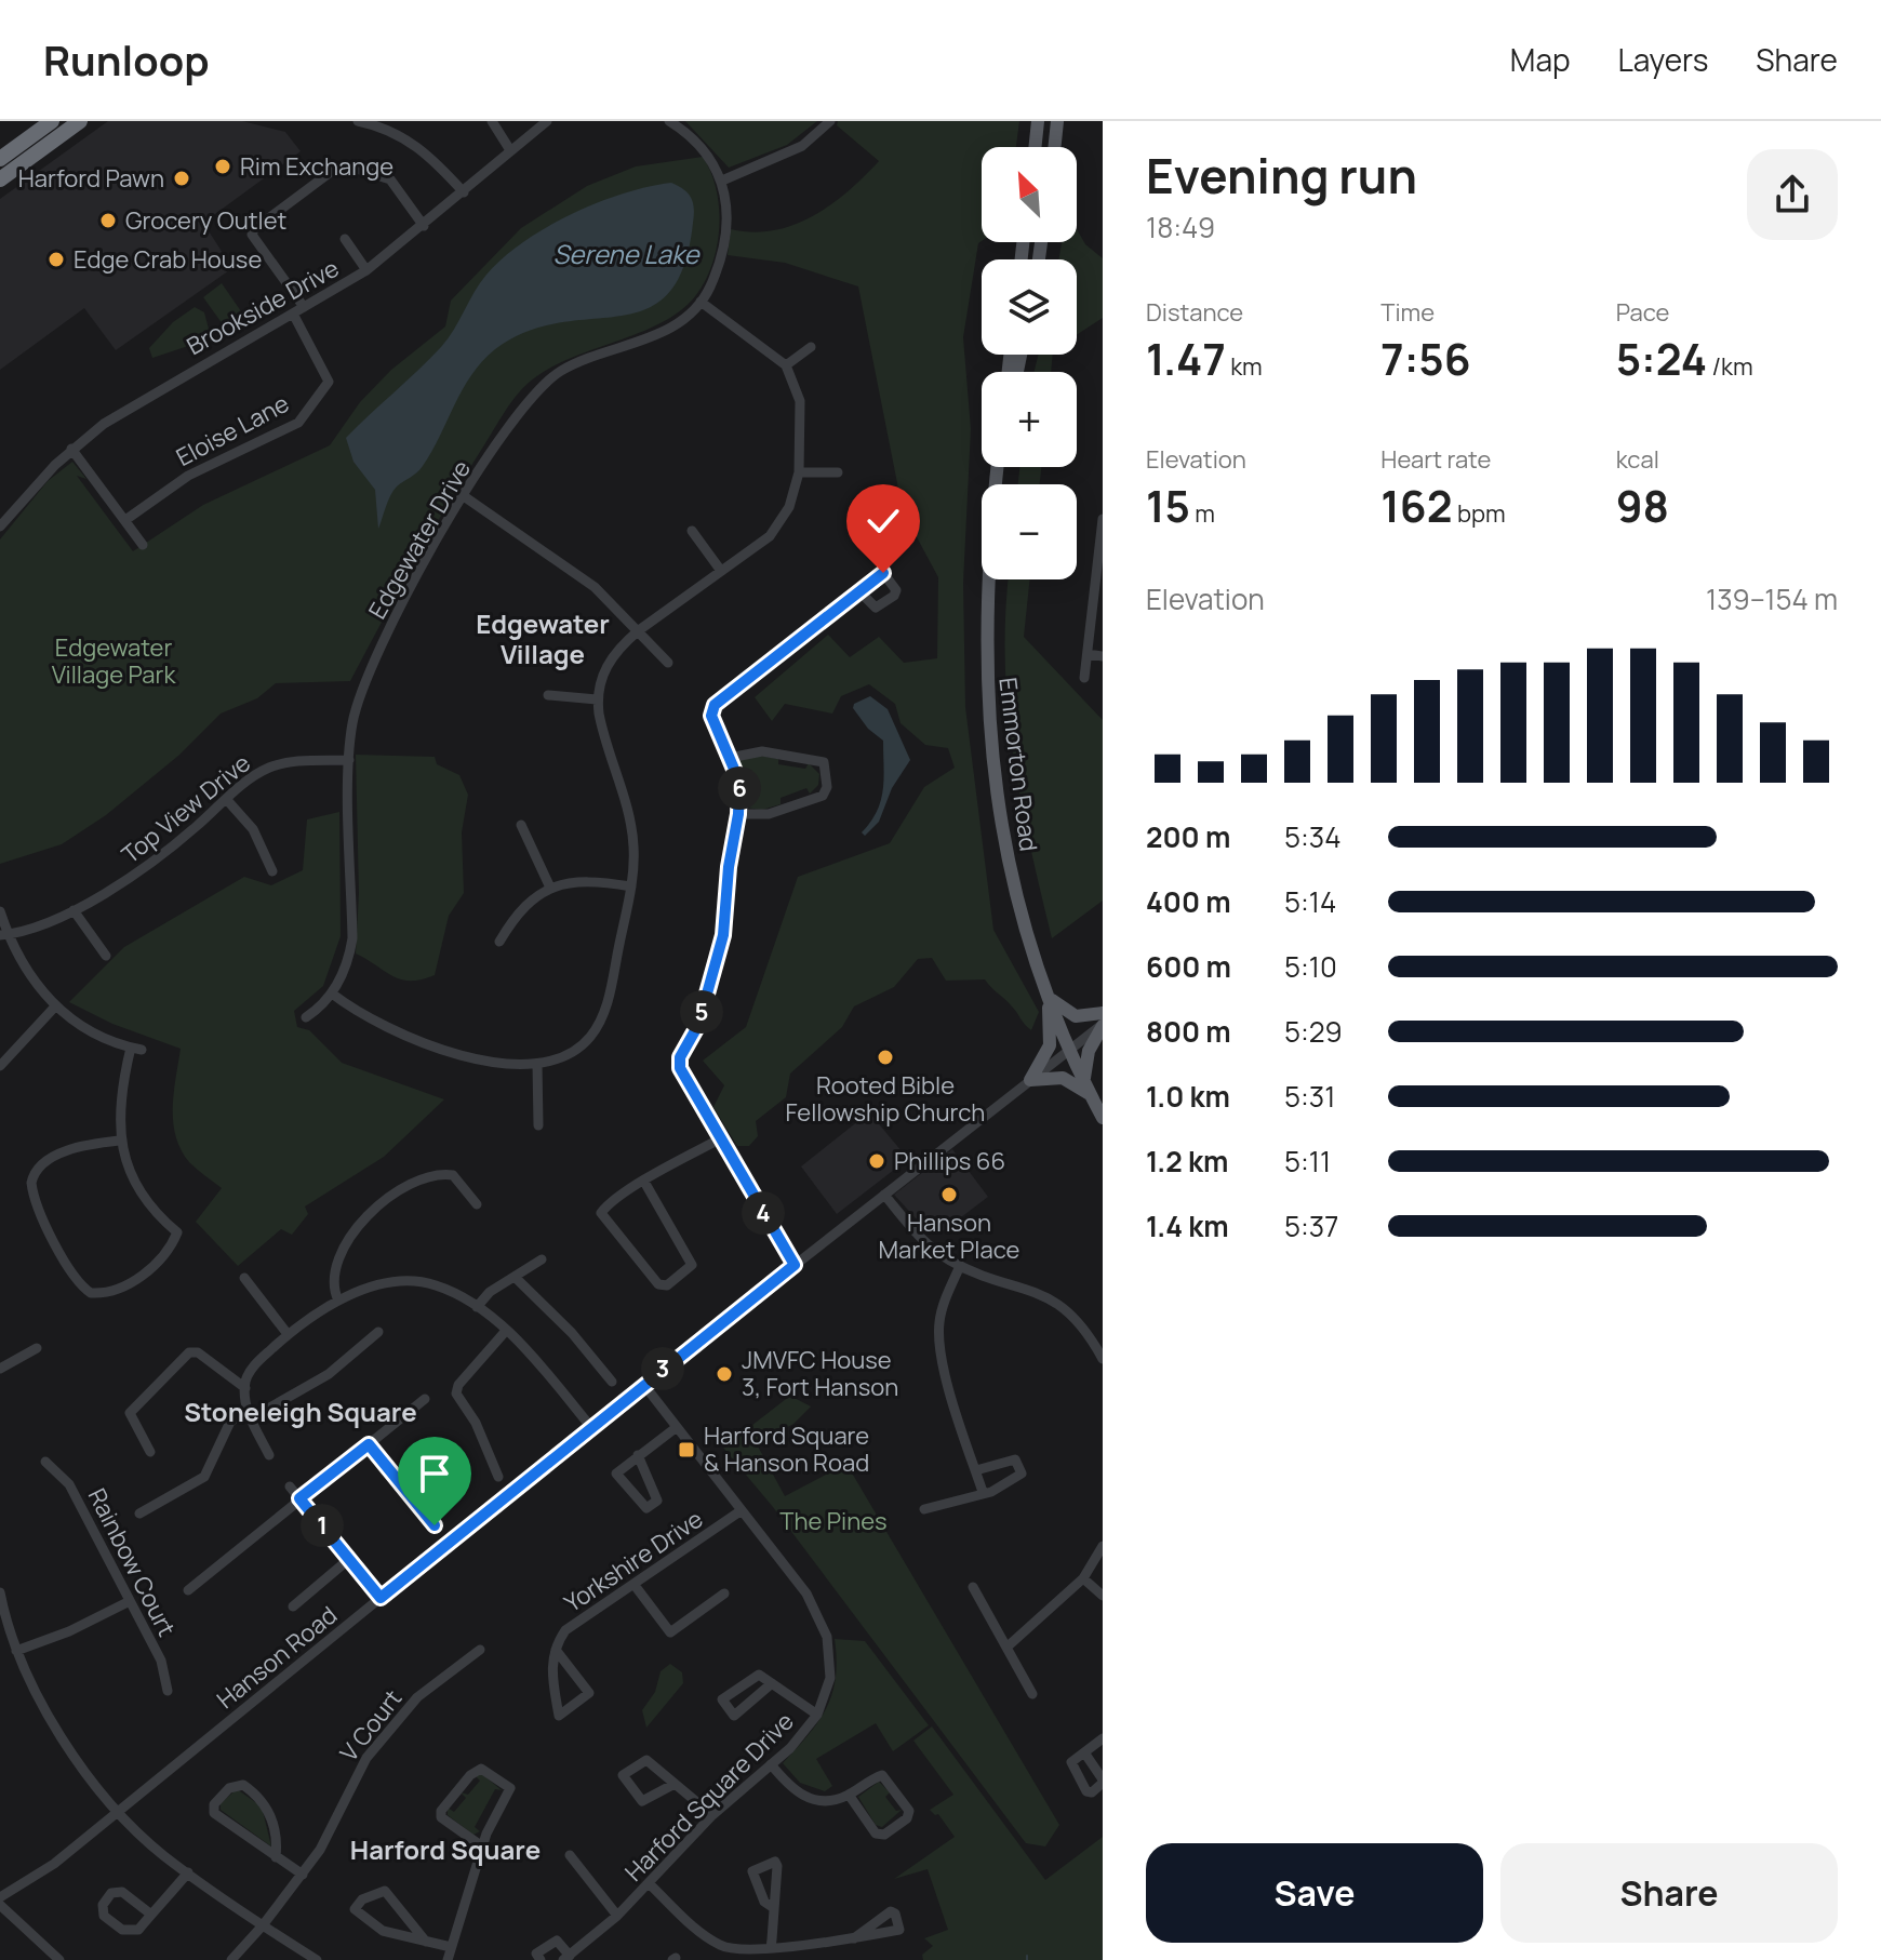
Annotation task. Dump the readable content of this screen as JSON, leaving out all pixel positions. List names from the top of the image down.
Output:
{
  "streets": {
    "main road": ["Emmorton Road"],
    "street": [
      "Brookside Drive",
      "Eloise Lane",
      "Edgewater Drive",
      "Top View Drive",
      "Yorkshire Drive",
      "Rainbow Court",
      "Hanson Road",
      "V Court",
      "Harford Square Drive"
    ]
  },
  "crossings": [
    ["Brookside Drive", "Eloise Lane"],
    ["Edgewater Drive", "Top View Drive"],
    ["Emmorton Road", "Hanson Road"],
    ["Yorkshire Drive", "Harford Square Drive"],
    ["Hanson Road", "Harford Square Drive"]
  ],
  "districts": ["Edgewater Village", "Stoneleigh Square", "Harford Square"],
  "water": ["Serene Lake"],
  "parks": ["Edgewater Village Park", "The Pines"],
  "places": {
    "other": [
      "Rim Exchange",
      "Harford Pawn",
      "Grocery Outlet",
      "Edge Crab House",
      "Rooted Bible Fellowship Church",
      "Phillips 66",
      "Hanson Market Place",
      "JMVFC House 3, Fort Hanson"
    ],
    "transit": ["Harford Square & Hanson Road"]
  },
  "north": "top left",
  "page": {
    "header": "Runloop",
    "nav": ["Map", "Layers", "Share"],
    "heading": ["Evening run", "18:49"],
    "map_buttons": ["+", "−"],
    "stats": [
      ["Distance", "1.47 km"],
      ["Time", "7:56"],
      ["Pace", "5:24 /km"],
      ["Elevation", "15 m"],
      ["Heart rate", "162 bpm"],
      ["kcal", "98"]
    ],
    "chart": ["Elevation", "139–154 m"],
    "pins": [
      "6",
      "5",
      "4",
      "3",
      "1"
    ],
    "list": [
      {
        "name": "200 m",
        "note": "5:34"
      },
      {
        "name": "400 m",
        "note": "5:14"
      },
      {
        "name": "600 m",
        "note": "5:10"
      },
      {
        "name": "800 m",
        "note": "5:29"
      },
      {
        "name": "1.0 km",
        "note": "5:31"
      },
      {
        "name": "1.2 km",
        "note": "5:11"
      },
      {
        "name": "1.4 km",
        "note": "5:37"
      }
    ],
    "buttons": ["Save", "Share"]
  }
}
